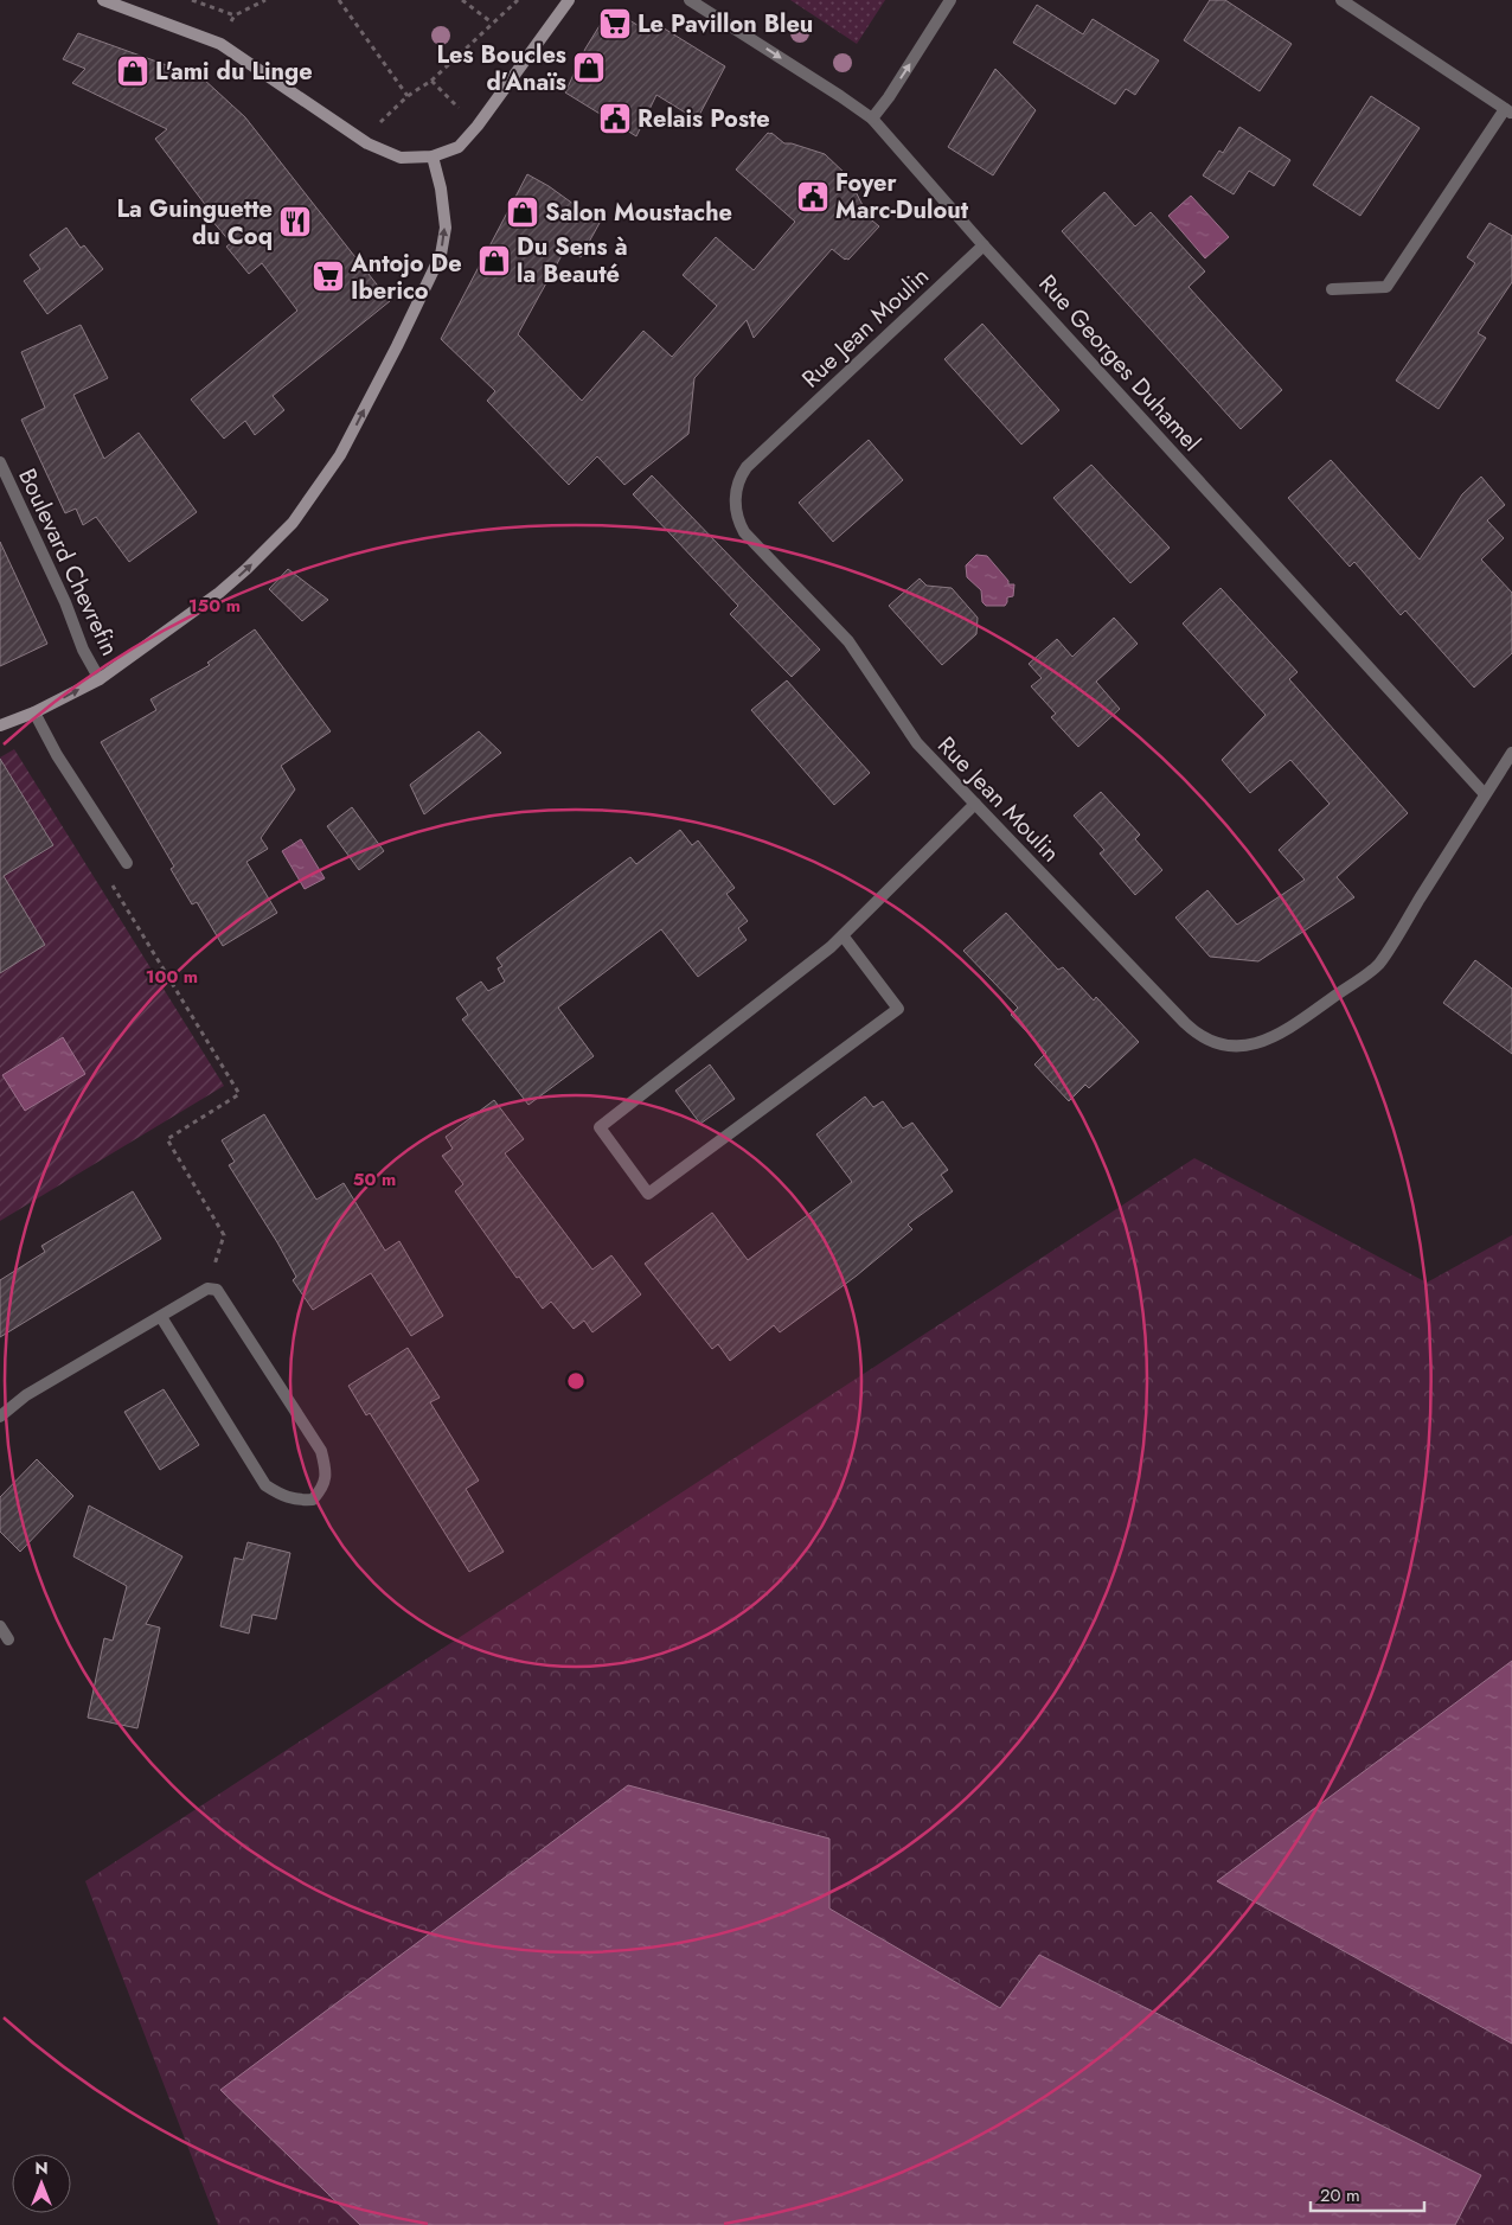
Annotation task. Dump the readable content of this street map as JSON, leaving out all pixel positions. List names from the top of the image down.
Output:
{
  "streets": {
    "street": ["Rue Jean Moulin", "Rue Georges Duhamel", "Boulevard Chevrefin"]
  },
  "crossings": [
    ["Rue Jean Moulin", "Rue Georges Duhamel"]
  ],
  "places": {
    "supermarket": ["Le Pavillon Bleu", "Antojo De Iberico"],
    "shop": [
      "Les Boucles d’Anaïs",
      "L'ami du Linge",
      "Salon Moustache",
      "Du Sens à la Beauté"
    ],
    "public building": ["Relais Poste", "Foyer Marc-Dulout"],
    "restaurant": ["La Guinguette du Coq"]
  },
  "scale_bar": "20 m",
  "north": "top",
  "rings": ["150 m", "100 m", "50 m"]
}
